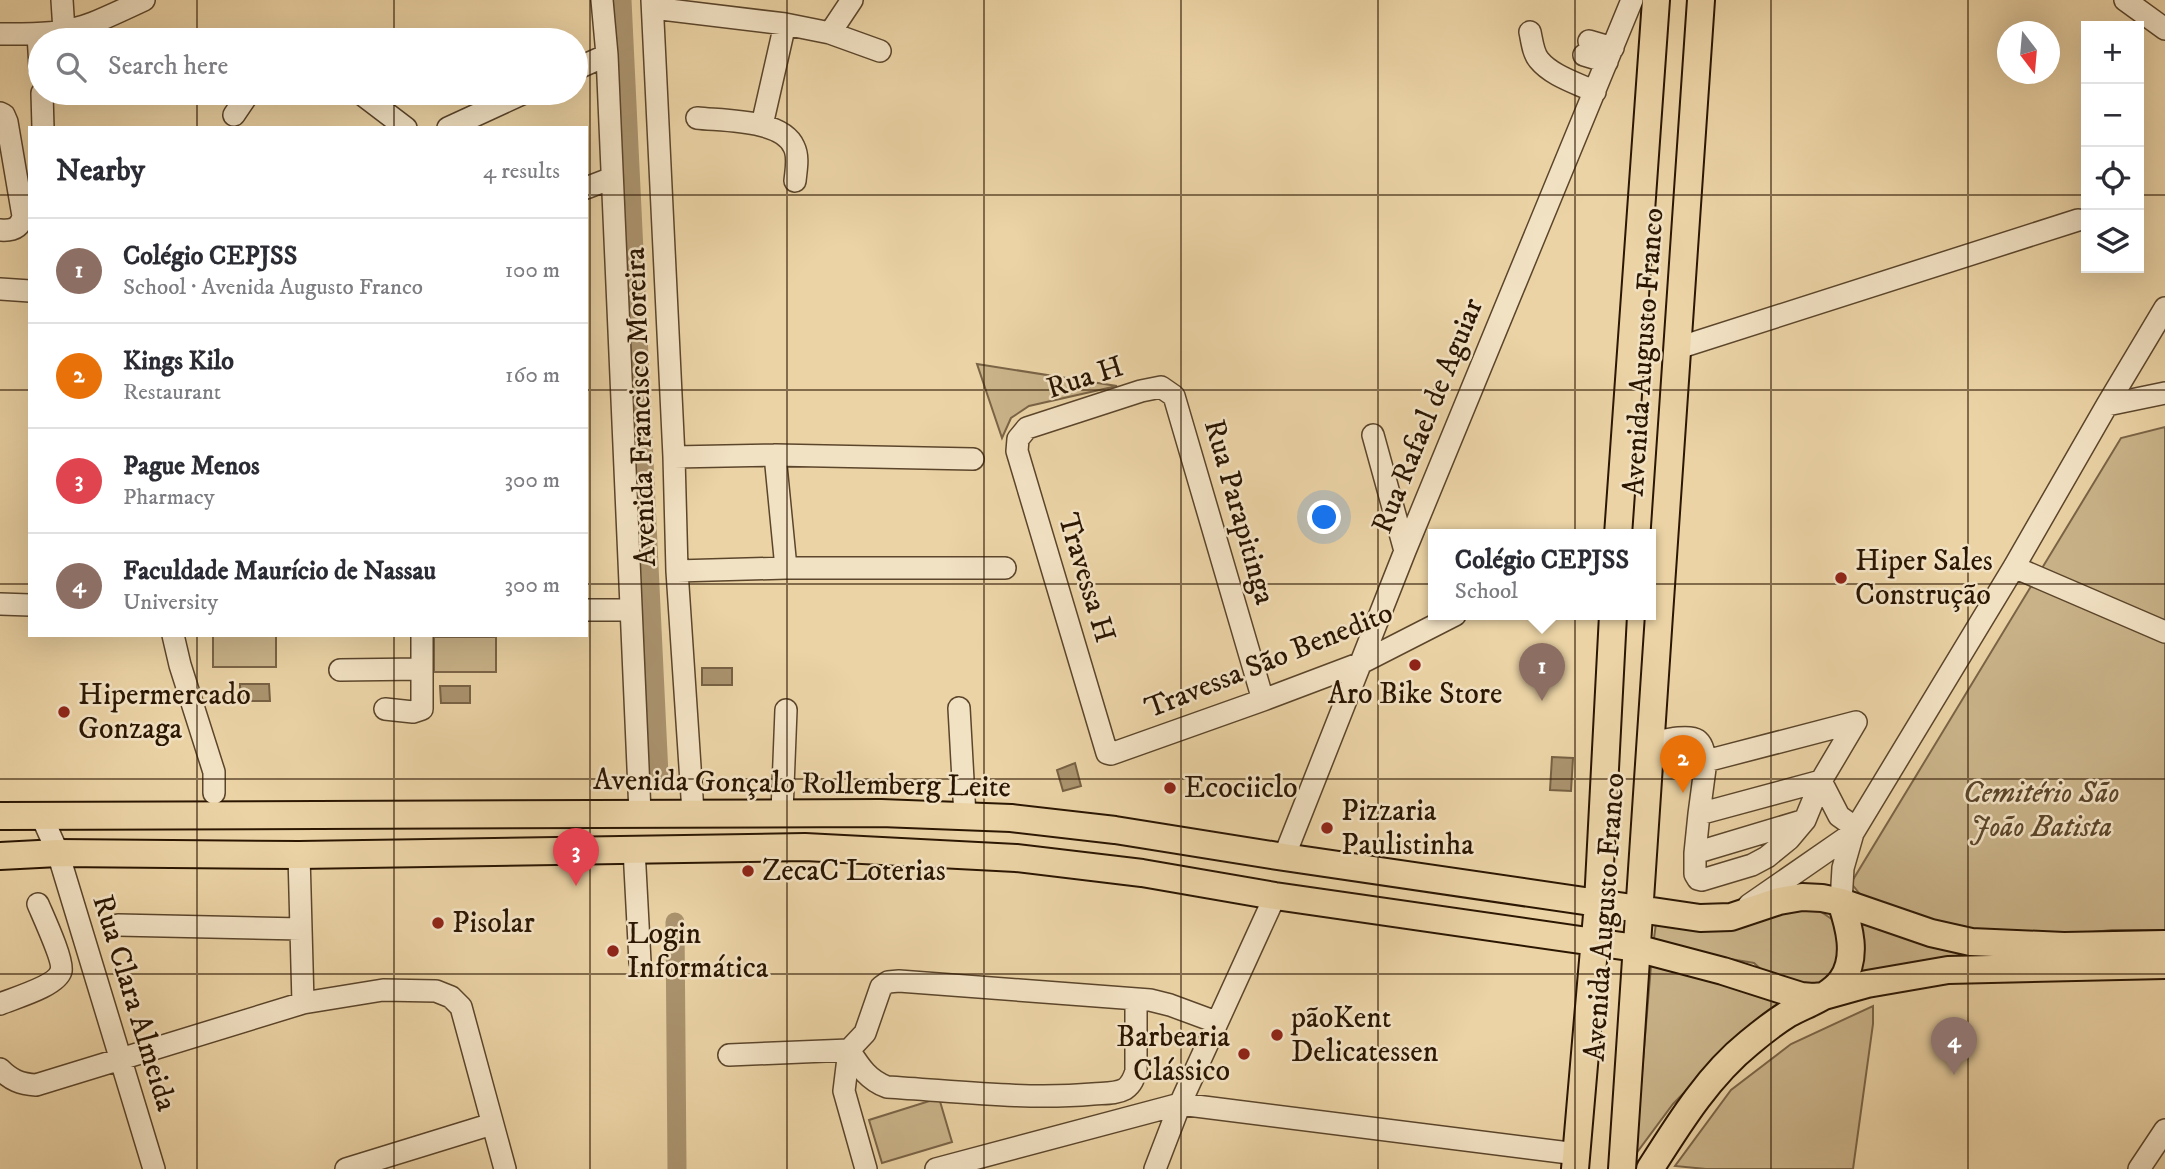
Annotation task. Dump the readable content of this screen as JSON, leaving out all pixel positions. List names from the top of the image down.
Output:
{
  "streets": {
    "main road": ["Avenida Augusto Franco", "Avenida Gonçalo Rollemberg Leite"],
    "street": [
      "Rua H",
      "Avenida Francisco Moreira",
      "Rua Rafael de Aguiar",
      "Rua Parapitinga",
      "Travessa H",
      "Travessa São Benedito",
      "Rua Clara Almeida"
    ]
  },
  "crossings": [
    ["Avenida Augusto Franco", "Avenida Gonçalo Rollemberg Leite"],
    ["Rua H", "Rua Parapitinga"],
    ["Rua H", "Travessa H"],
    ["Avenida Francisco Moreira", "Avenida Gonçalo Rollemberg Leite"],
    ["Rua Rafael de Aguiar", "Travessa São Benedito"],
    ["Rua Rafael de Aguiar", "Avenida Gonçalo Rollemberg Leite"],
    ["Rua Parapitinga", "Travessa São Benedito"],
    ["Travessa H", "Travessa São Benedito"],
    ["Avenida Gonçalo Rollemberg Leite", "Rua Clara Almeida"]
  ],
  "parks": ["Cemitério São João Batista"],
  "places": [
    "Hiper Sales Construção",
    "Aro Bike Store",
    "Hipermercado Gonzaga",
    "Ecociiclo",
    "Pizzaria Paulistinha",
    "ZecaC Loterias",
    "Pisolar",
    "Login Informática",
    "pãoKent Delicatessen",
    "Barbearia Clássico"
  ],
  "north": "bottom",
  "page": {
    "map_buttons": ["+", "−"],
    "search": "Search here",
    "heading": ["Nearby", "4 results"],
    "list": [
      {
        "mark": "1",
        "name": "Colégio CEPJSS",
        "note": "School · Avenida Augusto Franco",
        "value": "100 m"
      },
      {
        "mark": "2",
        "name": "Kings Kilo",
        "note": "Restaurant",
        "value": "160 m"
      },
      {
        "mark": "3",
        "name": "Pague Menos",
        "note": "Pharmacy",
        "value": "300 m"
      },
      {
        "mark": "4",
        "name": "Faculdade Maurício de Nassau",
        "note": "University",
        "value": "300 m"
      }
    ],
    "popup": ["Colégio CEPJSS", "School"],
    "pins": [
      "1",
      "2",
      "3",
      "4"
    ]
  }
}
